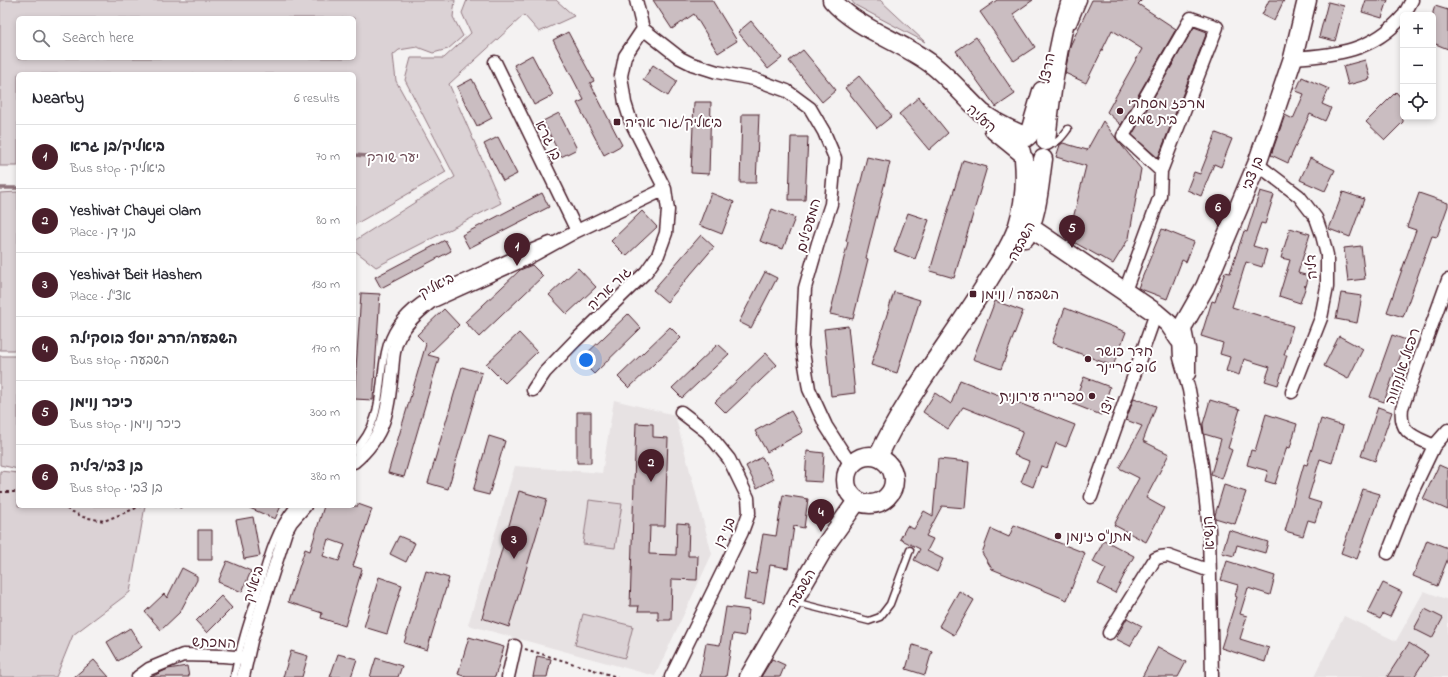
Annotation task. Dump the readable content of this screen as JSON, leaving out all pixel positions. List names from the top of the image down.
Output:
{
  "streets": {
    "main road": [
      "הרצל",
      "העליה",
      "בן צבי",
      "השבעה"
    ],
    "street": [
      "בן גרא",
      "המעפילים",
      "דליה",
      "ביאליק",
      "גור אריה",
      "רפאל אלנקווה",
      "ויצו",
      "בני דן",
      "הנשיא",
      "המכתש"
    ]
  },
  "crossings": [
    ["הרצל", "העליה"],
    ["הרצל", "השבעה"],
    ["העליה", "השבעה"],
    ["בן גרא", "ביאליק"],
    ["בן צבי", "דליה"],
    ["בן צבי", "הנשיא"],
    ["המעפילים", "השבעה"],
    ["ביאליק", "גור אריה"],
    ["ביאליק", "המכתש"]
  ],
  "parks": ["יער שורק"],
  "places": {
    "other": [
      "מרכז מסחרי בית שמש",
      "חדר כושר טופ טריינר",
      "ספרייה עירונית",
      "מתנ\"ס זינמן"
    ],
    "transit": ["ביאליק/גור אריה", "השבעה / נוימן"]
  },
  "page": {
    "map_buttons": ["+", "−"],
    "search": "Search here",
    "heading": ["Nearby", "6 results"],
    "list": [
      {
        "mark": "1",
        "name": "ביאליק/בן גרא",
        "note": "Bus stop · ביאליק",
        "value": "70 m"
      },
      {
        "mark": "2",
        "name": "Yeshivat Chayei Olam",
        "note": "Place · בני דן",
        "value": "80 m"
      },
      {
        "mark": "3",
        "name": "Yeshivat Beit Hashem",
        "note": "Place · אצ\"ל",
        "value": "130 m"
      },
      {
        "mark": "4",
        "name": "השבעה/הרב יוסף בוסקילה",
        "note": "Bus stop · השבעה",
        "value": "170 m"
      },
      {
        "mark": "5",
        "name": "כיכר נוימן",
        "note": "Bus stop · כיכר נוימן",
        "value": "300 m"
      },
      {
        "mark": "6",
        "name": "בן צבי/דליה",
        "note": "Bus stop · בן צבי",
        "value": "380 m"
      }
    ],
    "pins": [
      "6",
      "5",
      "1",
      "2",
      "4",
      "3"
    ]
  }
}
